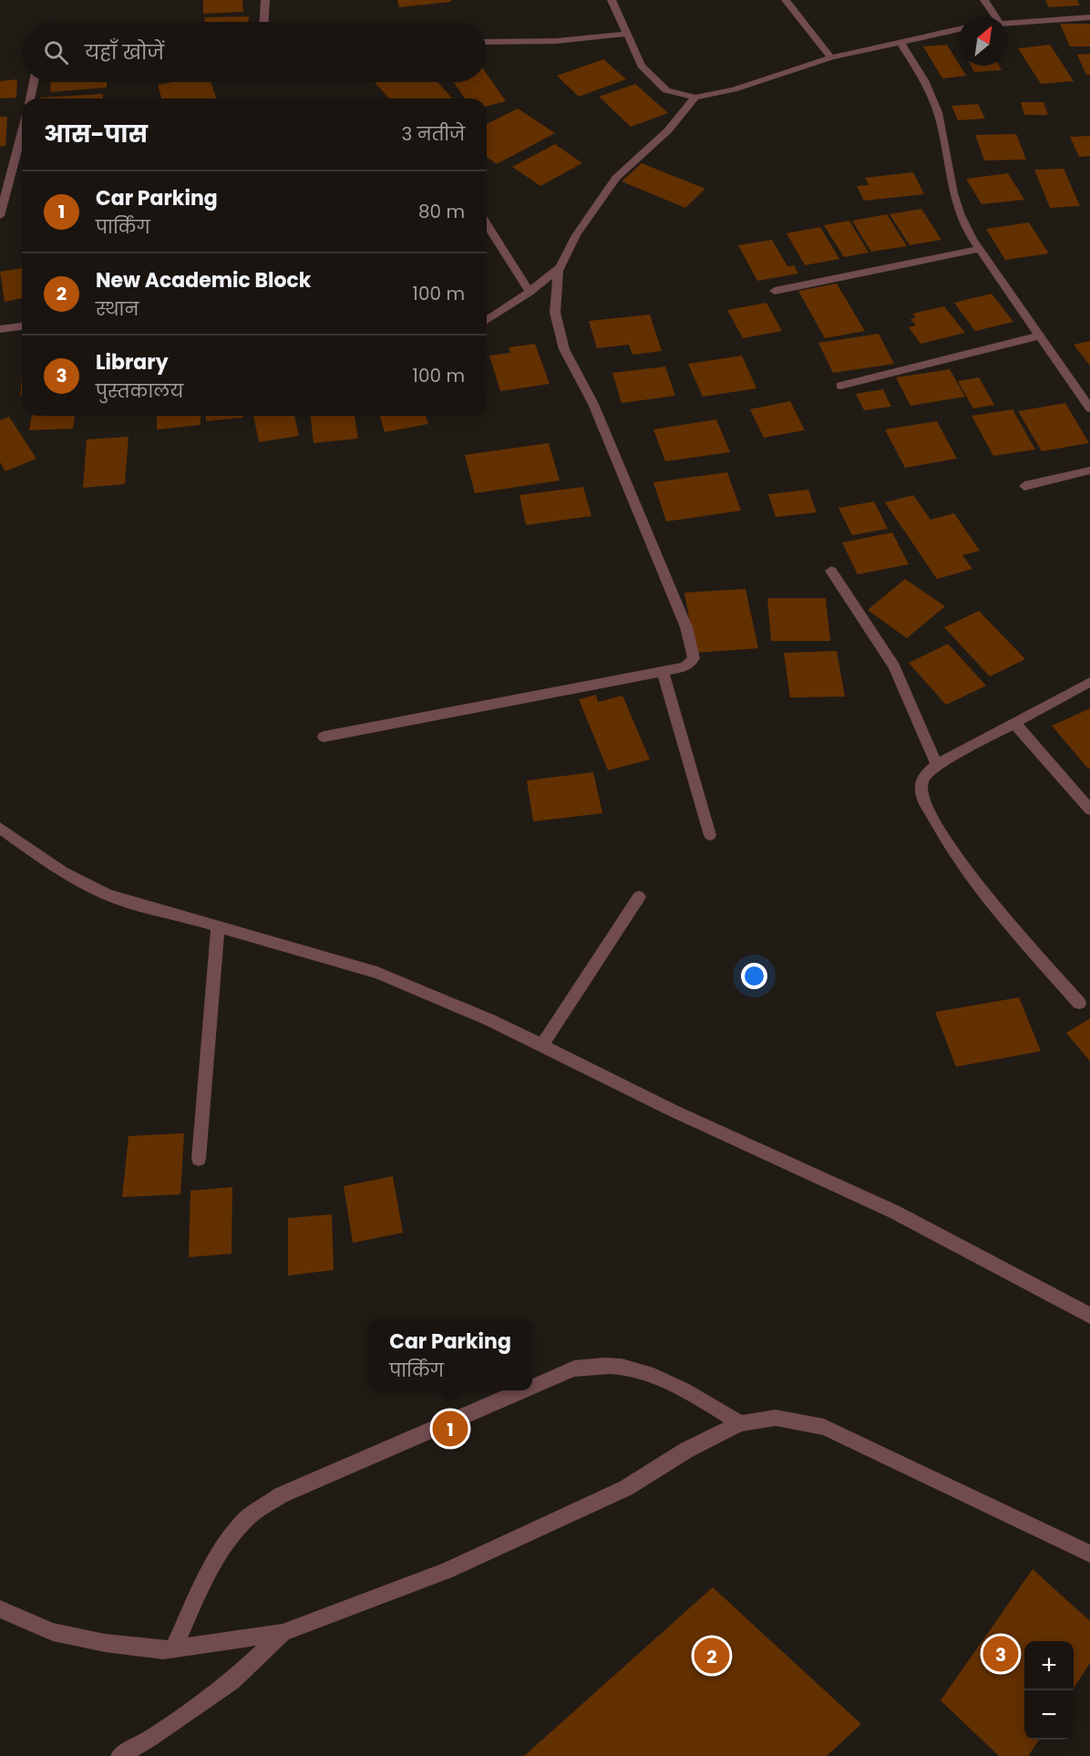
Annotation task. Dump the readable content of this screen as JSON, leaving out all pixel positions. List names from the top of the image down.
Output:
{
  "north": "top right",
  "page": {
    "search": "यहाँ खोजें",
    "heading": ["आस-पास", "3 नतीजे"],
    "list": [
      {
        "mark": "1",
        "name": "Car Parking",
        "note": "पार्किंग",
        "value": "80 m"
      },
      {
        "mark": "2",
        "name": "New Academic Block",
        "note": "स्थान",
        "value": "100 m"
      },
      {
        "mark": "3",
        "name": "Library",
        "note": "पुस्तकालय",
        "value": "100 m"
      }
    ],
    "popup": ["Car Parking", "पार्किंग"],
    "pins": ["1", "3", "2"],
    "map_buttons": ["+", "−"]
  }
}
